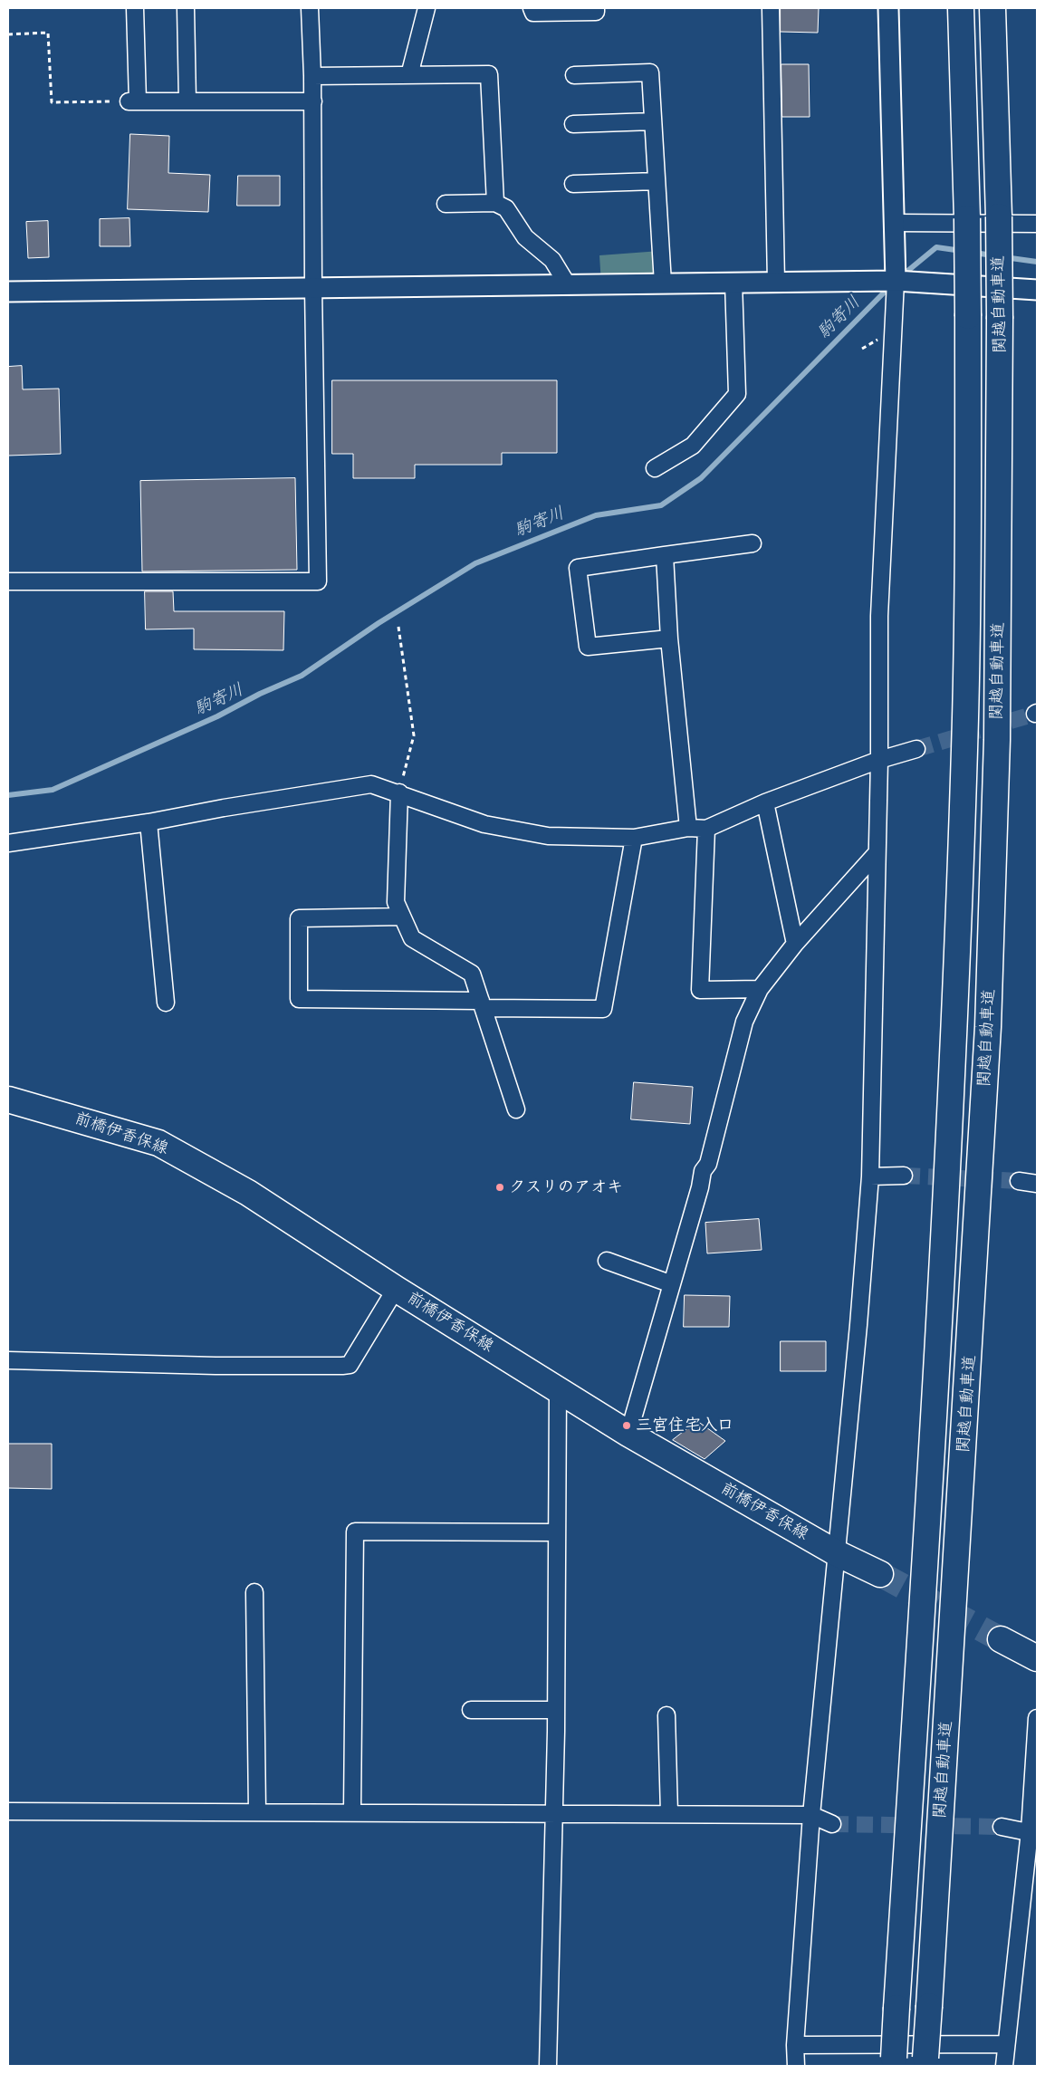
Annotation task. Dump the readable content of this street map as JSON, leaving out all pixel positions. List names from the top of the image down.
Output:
{
  "streets": {
    "main road": ["関越自動車道", "前橋伊香保線"]
  },
  "water": ["駒寄川"],
  "places": ["クスリのアオキ", "三宮住宅入口"]
}
